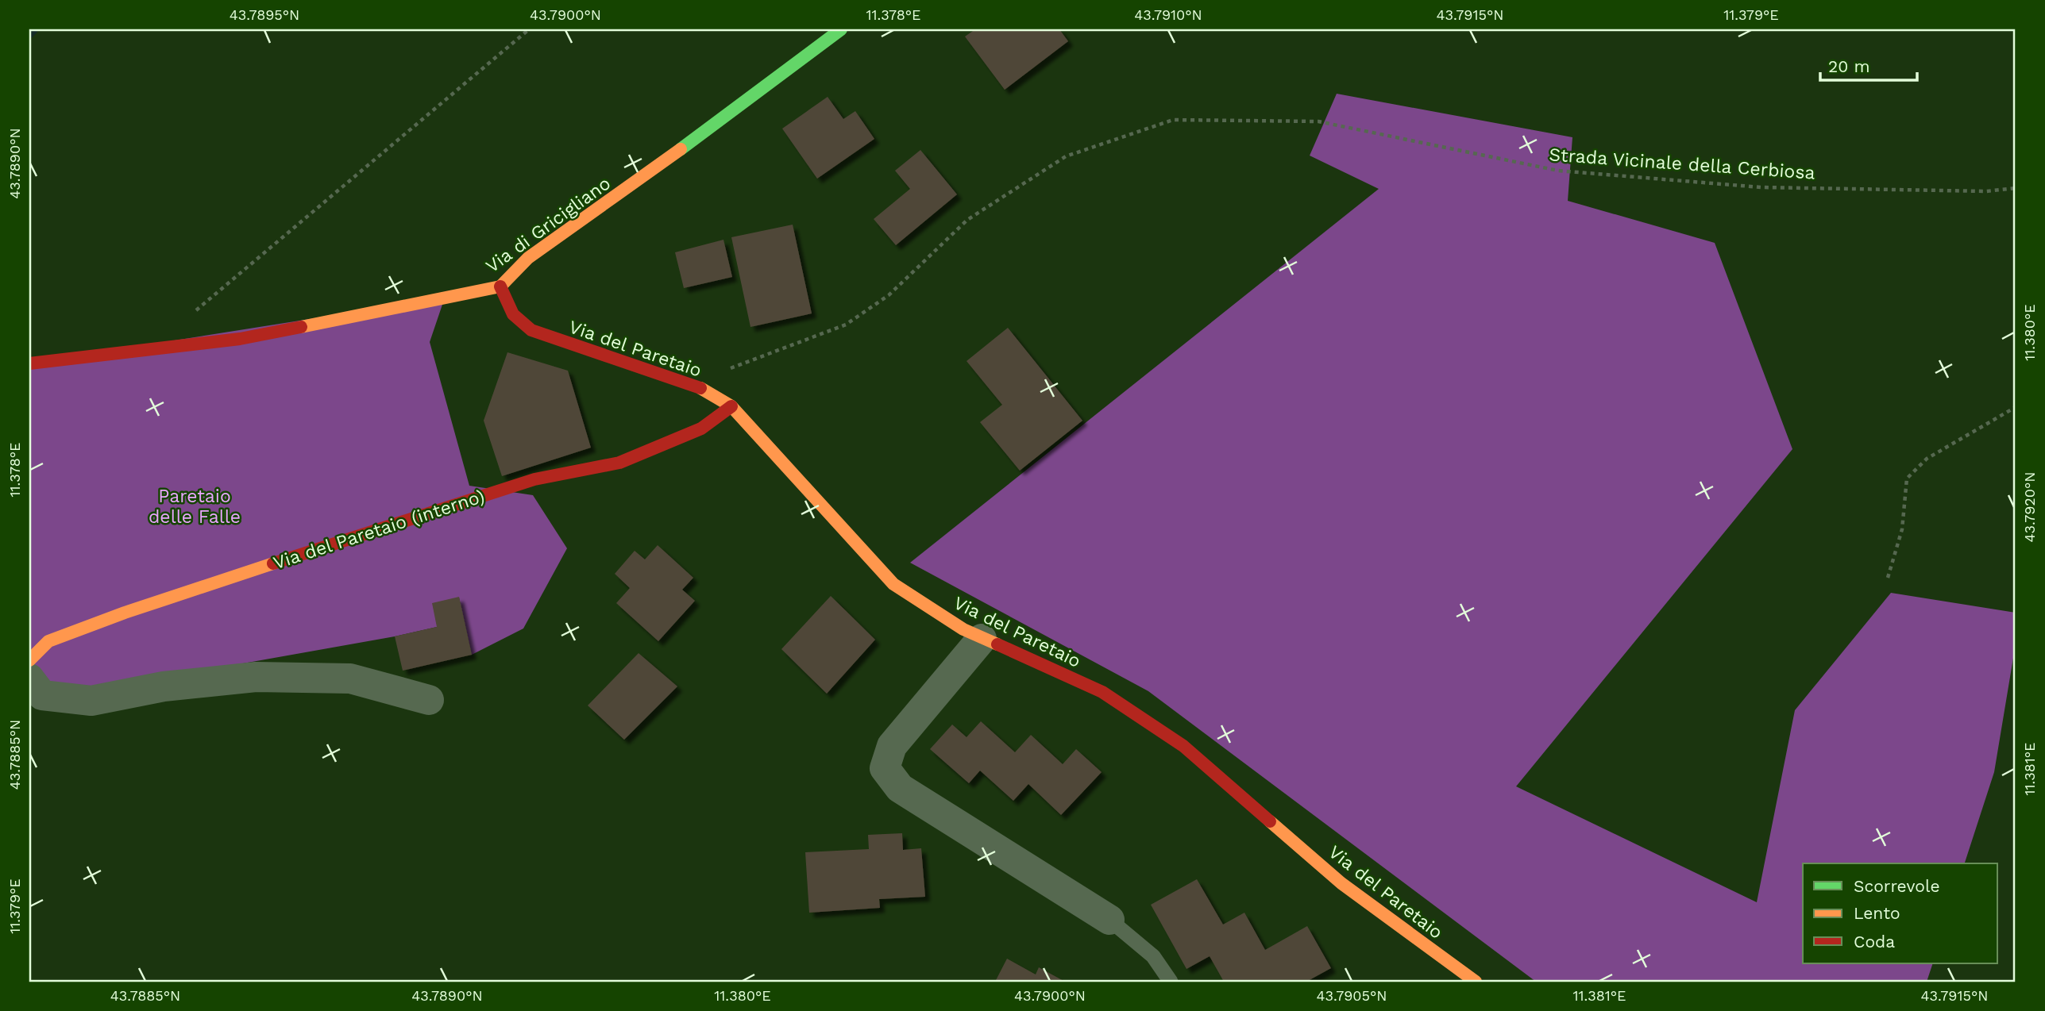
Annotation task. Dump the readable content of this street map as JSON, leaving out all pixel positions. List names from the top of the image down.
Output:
{
  "streets": {
    "street": ["Via di Gricigliano", "Via del Paretaio", "Via del Paretaio (interno)"],
    "path": ["Strada Vicinale della Cerbiosa"]
  },
  "crossings": [
    ["Strada Vicinale della Cerbiosa", "Via del Paretaio"],
    ["Via di Gricigliano", "Via del Paretaio"],
    ["Via del Paretaio", "Via del Paretaio (interno)"]
  ],
  "parks": ["Paretaio delle Falle"],
  "legend": ["Scorrevole", "Lento", "Coda"],
  "scale_bar": "20 m",
  "coordinates": [
    "43.7895°N",
    "43.7900°N",
    "11.378°E",
    "43.7910°N",
    "43.7915°N",
    "11.379°E",
    "43.7890°N",
    "11.380°E",
    "43.7920°N",
    "43.7885°N",
    "11.381°E",
    "43.7905°N"
  ]
}
